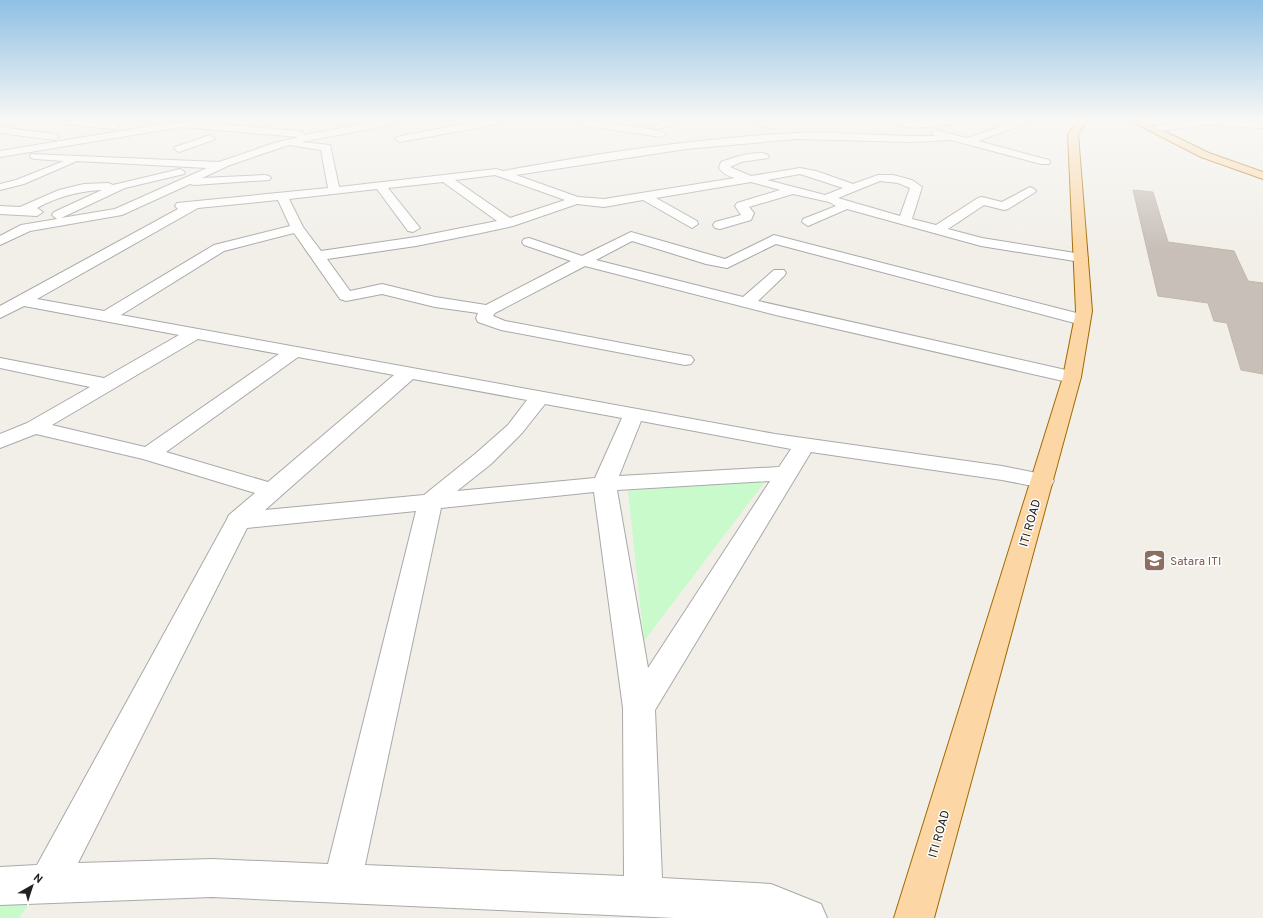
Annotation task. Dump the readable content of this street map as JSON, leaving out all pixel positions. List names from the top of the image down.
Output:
{
  "streets": {
    "main road": ["ITI ROAD"]
  },
  "places": {
    "school or university": ["Satara ITI"]
  },
  "north": "top right"
}
